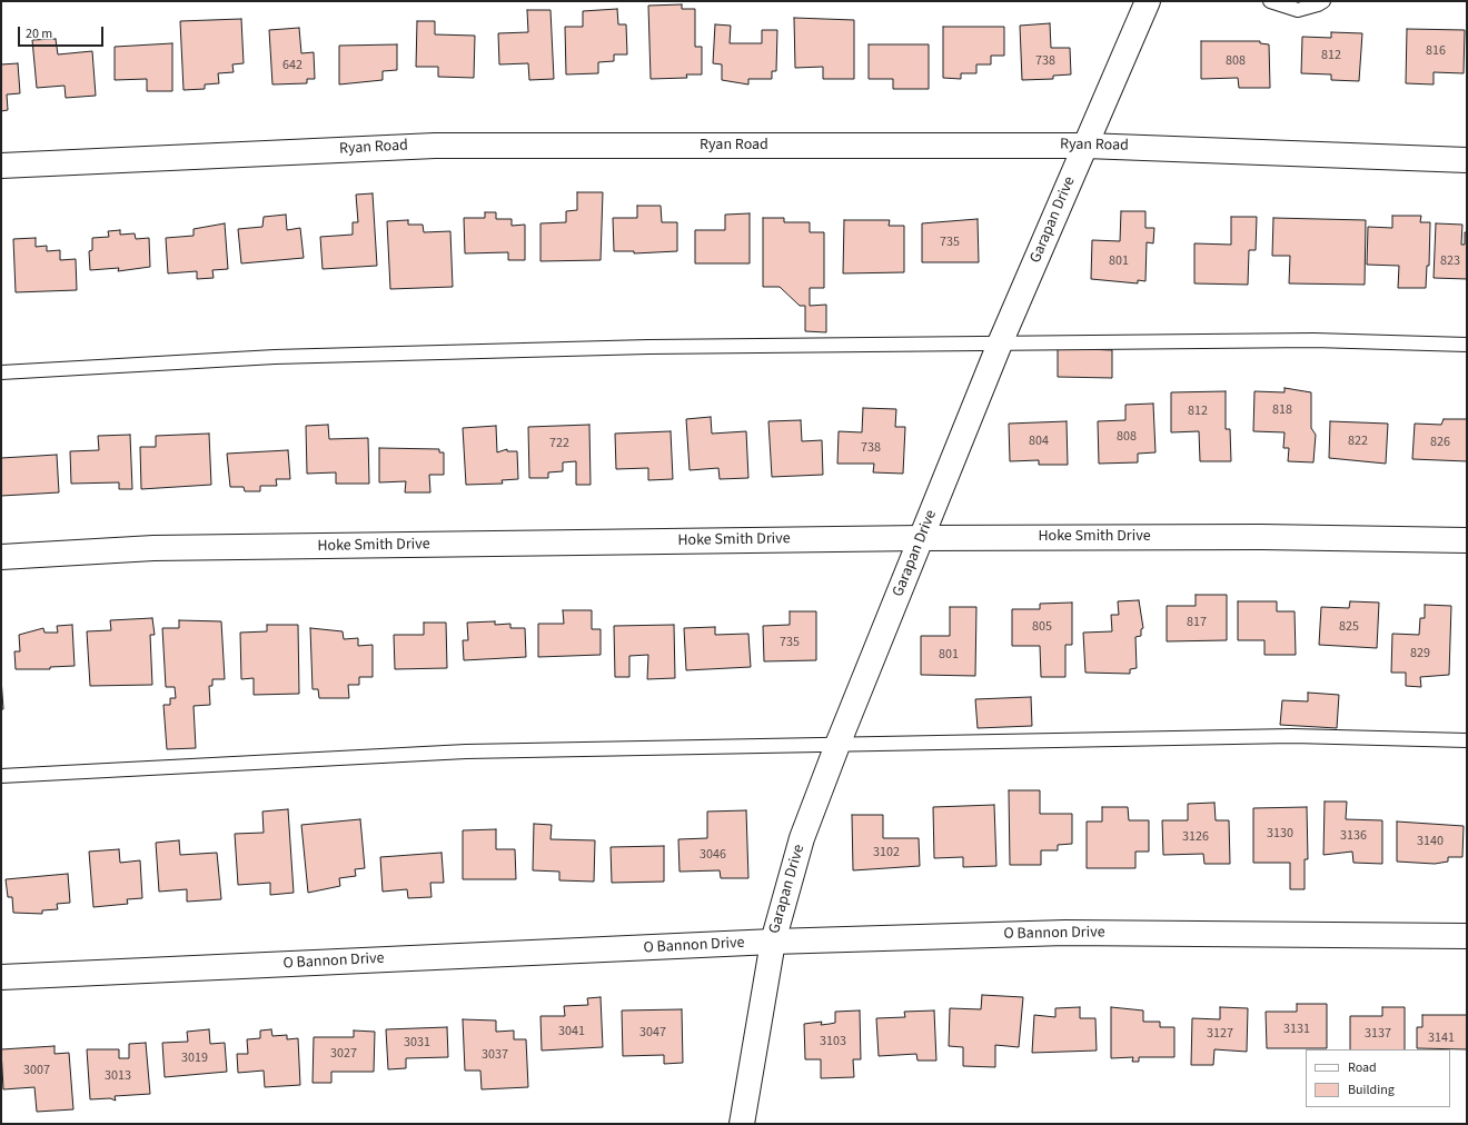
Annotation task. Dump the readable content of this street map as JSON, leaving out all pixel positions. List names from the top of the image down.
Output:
{
  "streets": {
    "street": [
      "Ryan Road",
      "Garapan Drive",
      "Hoke Smith Drive",
      "O Bannon Drive"
    ]
  },
  "crossings": [
    ["Ryan Road", "Garapan Drive"],
    ["Garapan Drive", "Hoke Smith Drive"],
    ["Garapan Drive", "O Bannon Drive"]
  ],
  "house_numbers": [
    "816",
    "812",
    "738",
    "808",
    "642",
    "735",
    "801",
    "823",
    "818",
    "812",
    "808",
    "804",
    "822",
    "826",
    "722",
    "738",
    "817",
    "805",
    "825",
    "735",
    "829",
    "801",
    "3130",
    "3136",
    "3126",
    "3140",
    "3102",
    "3046",
    "3131",
    "3041",
    "3047",
    "3127",
    "3137",
    "3141",
    "3103",
    "3031",
    "3027",
    "3037",
    "3019",
    "3007",
    "3013"
  ],
  "legend": ["Road", "Building"],
  "scale_bar": "20 m"
}
